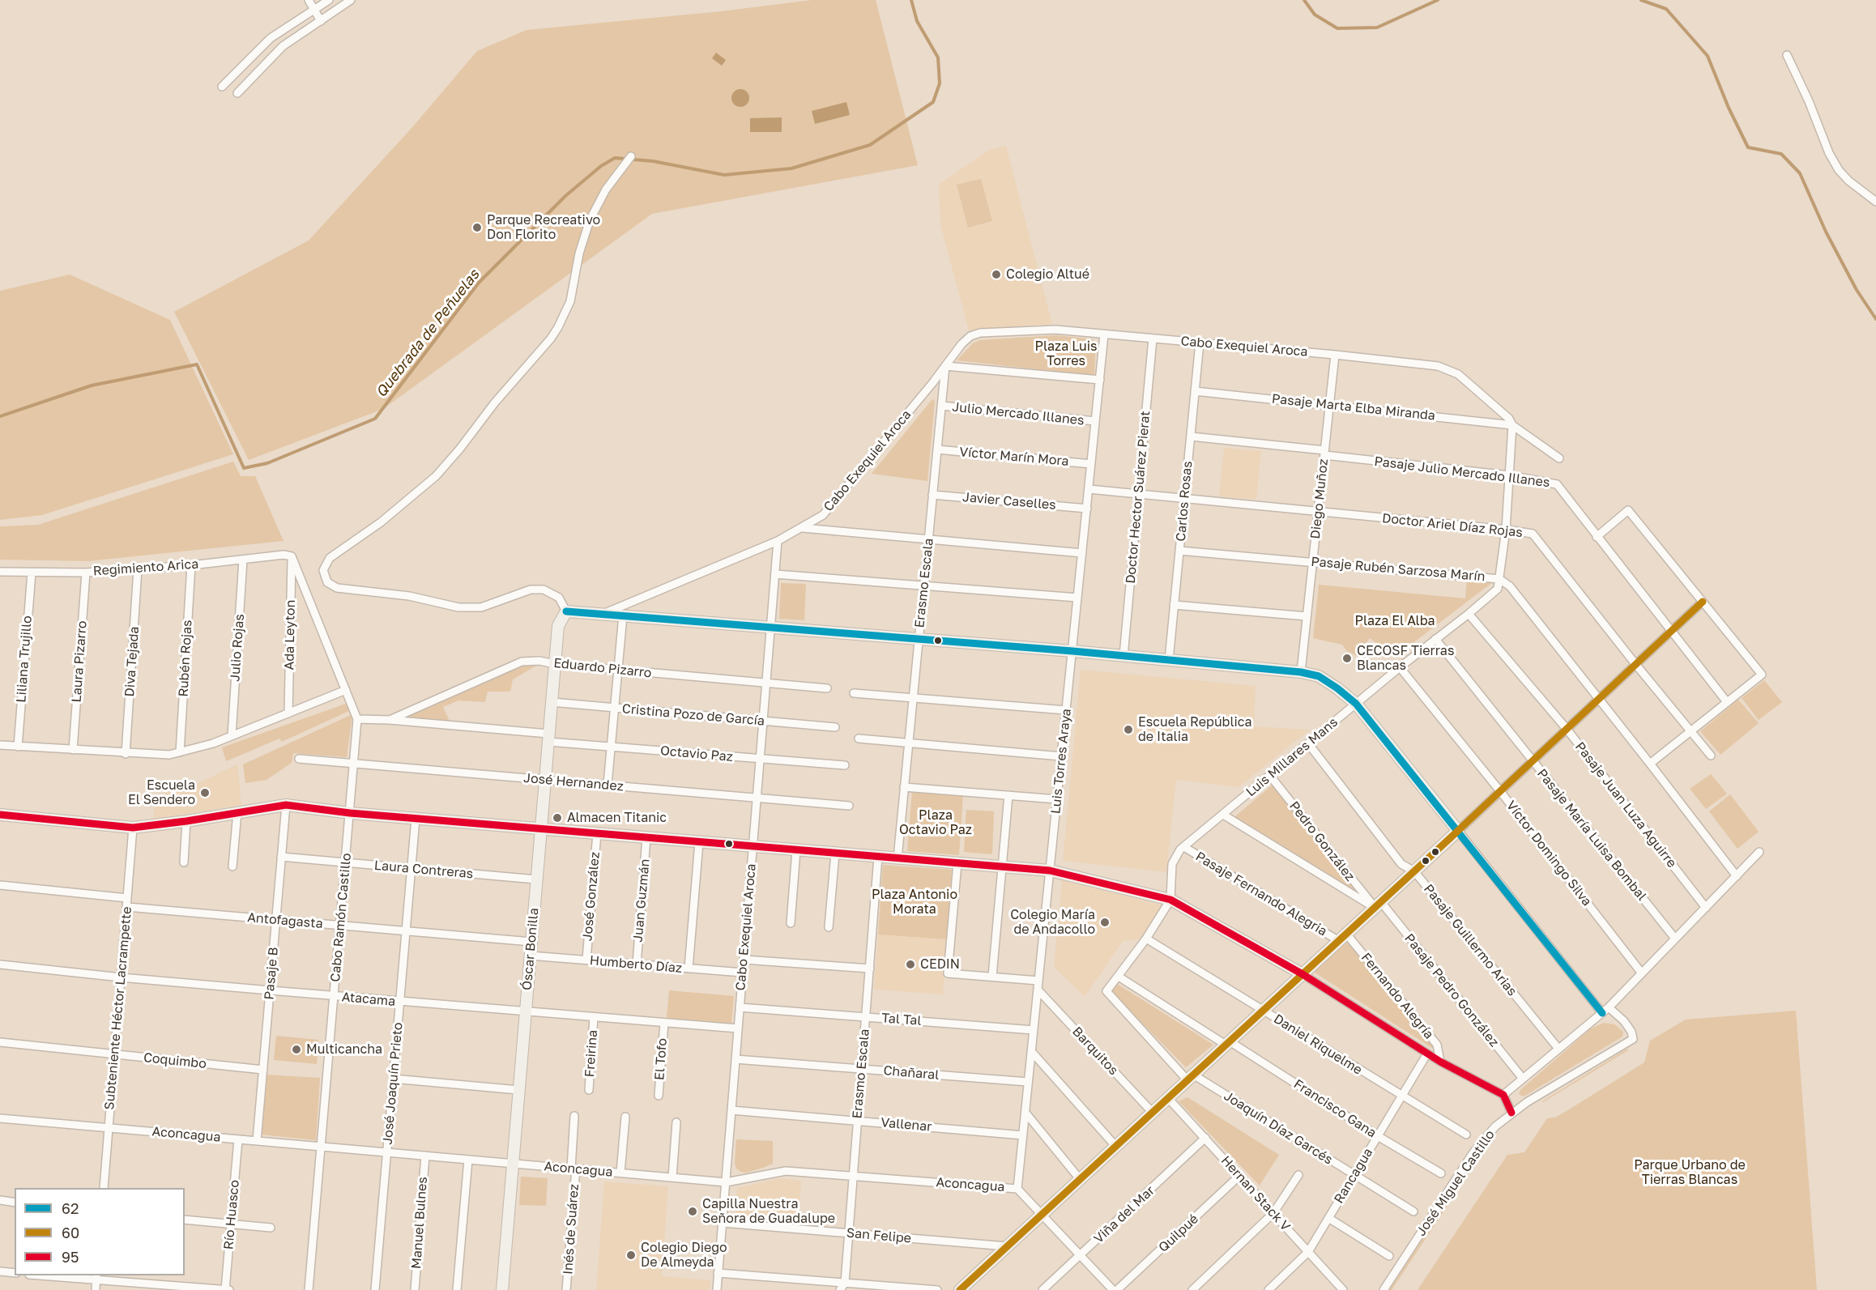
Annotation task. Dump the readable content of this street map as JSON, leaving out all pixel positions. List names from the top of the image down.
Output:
{
  "streets": {
    "street": [
      "Cabo Exequiel Aroca",
      "Pasaje Marta Elba Miranda",
      "Julio Mercado Illanes",
      "Víctor Marín Mora",
      "Pasaje Julio Mercado Illanes",
      "Doctor Hector Suárez Pierat",
      "Diego Muñoz",
      "Javier Caselles",
      "Carlos Rosas",
      "Doctor Ariel Díaz Rojas",
      "Regimiento Arica",
      "Pasaje Rubén Sarzosa Marín",
      "Erasmo Escala",
      "Ada Leyton",
      "Julio Rojas",
      "Rubén Rojas",
      "Liliana Trujillo",
      "Laura Pizarro",
      "Diva Tejada",
      "Eduardo Pizarro",
      "Cristina Pozo de García",
      "Octavio Paz",
      "Luis Millares Mans",
      "Luis Torres Araya",
      "José Hernandez",
      "Pasaje Juan Luza Aguirre",
      "Pasaje María Luisa Bombal",
      "Pedro González",
      "Víctor Domingo Silva",
      "Laura Contreras",
      "Pasaje Fernando Alegria",
      "José González",
      "Juan Guzmán",
      "Cabo Ramón Castillo",
      "Antofagasta",
      "Pasaje Guillermo Arias",
      "Óscar Bonilla",
      "Humberto Díaz",
      "Pasaje B",
      "Pasaje Pedro González",
      "Fernando Alegría",
      "Atacama",
      "Subteniente Héctor Lacrampette",
      "Tal Tal",
      "Daniel Riquelme",
      "Barquitos",
      "Freirina",
      "El Tofo",
      "Coquimbo",
      "Chañaral",
      "José Joaquín Prieto",
      "Francisco Gana",
      "Vallenar",
      "Joaquín Díaz Garcés",
      "Aconcagua",
      "Rancagua",
      "José Miguel Castillo",
      "Hernan Stack V",
      "Río Huasco",
      "Viña del Mar",
      "Manuel Bulnes",
      "Inés de Suárez",
      "Quilpué",
      "San Felipe"
    ]
  },
  "crossings": [
    ["Cabo Exequiel Aroca", "Pasaje Marta Elba Miranda"],
    ["Cabo Exequiel Aroca", "Doctor Hector Suárez Pierat"],
    ["Cabo Exequiel Aroca", "Diego Muñoz"],
    ["Cabo Exequiel Aroca", "Carlos Rosas"],
    ["Cabo Exequiel Aroca", "Erasmo Escala"],
    ["Cabo Exequiel Aroca", "Eduardo Pizarro"],
    ["Cabo Exequiel Aroca", "Cristina Pozo de García"],
    ["Cabo Exequiel Aroca", "Octavio Paz"],
    ["Cabo Exequiel Aroca", "Luis Millares Mans"],
    ["Cabo Exequiel Aroca", "Luis Torres Araya"],
    ["Cabo Exequiel Aroca", "José Hernandez"],
    ["Cabo Exequiel Aroca", "Humberto Díaz"],
    ["Cabo Exequiel Aroca", "Atacama"],
    ["Cabo Exequiel Aroca", "Tal Tal"],
    ["Cabo Exequiel Aroca", "Chañaral"],
    ["Cabo Exequiel Aroca", "Vallenar"],
    ["Cabo Exequiel Aroca", "Aconcagua"],
    ["Cabo Exequiel Aroca", "San Felipe"],
    ["Pasaje Marta Elba Miranda", "Diego Muñoz"],
    ["Pasaje Marta Elba Miranda", "Carlos Rosas"],
    ["Pasaje Marta Elba Miranda", "Luis Millares Mans"],
    ["Julio Mercado Illanes", "Erasmo Escala"],
    ["Julio Mercado Illanes", "Luis Torres Araya"],
    ["Víctor Marín Mora", "Erasmo Escala"],
    ["Víctor Marín Mora", "Luis Torres Araya"],
    ["Pasaje Julio Mercado Illanes", "Diego Muñoz"],
    ["Pasaje Julio Mercado Illanes", "Carlos Rosas"],
    ["Pasaje Julio Mercado Illanes", "Luis Millares Mans"],
    ["Doctor Hector Suárez Pierat", "Doctor Ariel Díaz Rojas"],
    ["Diego Muñoz", "Doctor Ariel Díaz Rojas"],
    ["Diego Muñoz", "Pasaje Rubén Sarzosa Marín"],
    ["Javier Caselles", "Erasmo Escala"],
    ["Javier Caselles", "Luis Torres Araya"],
    ["Carlos Rosas", "Doctor Ariel Díaz Rojas"],
    ["Carlos Rosas", "Pasaje Rubén Sarzosa Marín"],
    ["Doctor Ariel Díaz Rojas", "Luis Millares Mans"],
    ["Doctor Ariel Díaz Rojas", "Luis Torres Araya"],
    ["Regimiento Arica", "Ada Leyton"],
    ["Regimiento Arica", "Julio Rojas"],
    ["Regimiento Arica", "Rubén Rojas"],
    ["Regimiento Arica", "Liliana Trujillo"],
    ["Regimiento Arica", "Laura Pizarro"],
    ["Regimiento Arica", "Diva Tejada"],
    ["Regimiento Arica", "Cabo Ramón Castillo"],
    ["Pasaje Rubén Sarzosa Marín", "Luis Millares Mans"],
    ["Erasmo Escala", "Tal Tal"],
    ["Erasmo Escala", "Chañaral"],
    ["Erasmo Escala", "Vallenar"],
    ["Erasmo Escala", "Aconcagua"],
    ["Erasmo Escala", "San Felipe"],
    ["Ada Leyton", "Cabo Ramón Castillo"],
    ["Eduardo Pizarro", "Octavio Paz"],
    ["Eduardo Pizarro", "Óscar Bonilla"],
    ["Cristina Pozo de García", "Óscar Bonilla"],
    ["Octavio Paz", "Cabo Ramón Castillo"],
    ["Octavio Paz", "Óscar Bonilla"],
    ["Luis Millares Mans", "Pasaje Juan Luza Aguirre"],
    ["Luis Millares Mans", "Pasaje María Luisa Bombal"],
    ["Luis Millares Mans", "Pedro González"],
    ["Luis Millares Mans", "Víctor Domingo Silva"],
    ["Luis Millares Mans", "Pasaje Fernando Alegria"],
    ["Luis Millares Mans", "Pasaje Guillermo Arias"],
    ["Luis Millares Mans", "Pasaje Pedro González"],
    ["Luis Torres Araya", "Tal Tal"],
    ["Luis Torres Araya", "Barquitos"],
    ["Luis Torres Araya", "Chañaral"],
    ["Luis Torres Araya", "Vallenar"],
    ["Luis Torres Araya", "Aconcagua"],
    ["José Hernandez", "Cabo Ramón Castillo"],
    ["José Hernandez", "Óscar Bonilla"],
    ["Pedro González", "Pasaje Pedro González"],
    ["Laura Contreras", "Cabo Ramón Castillo"],
    ["Laura Contreras", "Óscar Bonilla"],
    ["Laura Contreras", "Pasaje B"],
    ["Laura Contreras", "José Joaquín Prieto"],
    ["Pasaje Fernando Alegria", "Fernando Alegría"],
    ["José González", "Humberto Díaz"],
    ["Juan Guzmán", "Humberto Díaz"],
    ["Cabo Ramón Castillo", "Antofagasta"],
    ["Cabo Ramón Castillo", "Atacama"],
    ["Cabo Ramón Castillo", "Aconcagua"],
    ["Antofagasta", "Óscar Bonilla"],
    ["Antofagasta", "Pasaje B"],
    ["Antofagasta", "Subteniente Héctor Lacrampette"],
    ["Antofagasta", "José Joaquín Prieto"],
    ["Óscar Bonilla", "Humberto Díaz"],
    ["Óscar Bonilla", "Atacama"],
    ["Óscar Bonilla", "Aconcagua"],
    ["Pasaje B", "Atacama"],
    ["Pasaje B", "Coquimbo"],
    ["Pasaje B", "Aconcagua"],
    ["Atacama", "Subteniente Héctor Lacrampette"],
    ["Atacama", "Freirina"],
    ["Atacama", "El Tofo"],
    ["Atacama", "José Joaquín Prieto"],
    ["Subteniente Héctor Lacrampette", "Coquimbo"],
    ["Subteniente Héctor Lacrampette", "Aconcagua"],
    ["Daniel Riquelme", "Rancagua"],
    ["José Joaquín Prieto", "Aconcagua"],
    ["Francisco Gana", "Joaquín Díaz Garcés"],
    ["Francisco Gana", "Rancagua"],
    ["Joaquín Díaz Garcés", "Rancagua"],
    ["Aconcagua", "Río Huasco"],
    ["Aconcagua", "Viña del Mar"],
    ["Aconcagua", "Manuel Bulnes"],
    ["Aconcagua", "Inés de Suárez"],
    ["Rancagua", "Hernan Stack V"],
    ["Hernan Stack V", "Viña del Mar"],
    ["Hernan Stack V", "Quilpué"]
  ],
  "water": ["Quebrada de Peñuelas"],
  "parks": [
    "Plaza Luis Torres",
    "Plaza El Alba",
    "Plaza Octavio Paz",
    "Plaza Antonio Morata",
    "Parque Urbano de Tierras Blancas"
  ],
  "places": [
    "Parque Recreativo Don Florito",
    "Colegio Altué",
    "CECOSF Tierras Blancas",
    "Escuela República de Italia",
    "Escuela El Sendero",
    "Almacen Titanic",
    "Colegio María de Andacollo",
    "CEDIN",
    "Multicancha",
    "Capilla Nuestra Señora de Guadalupe",
    "Colegio Diego De Almeyda"
  ],
  "lines": ["transit line 60", "transit line 62", "transit line 95"],
  "legend": ["62", "60", "95"]
}
